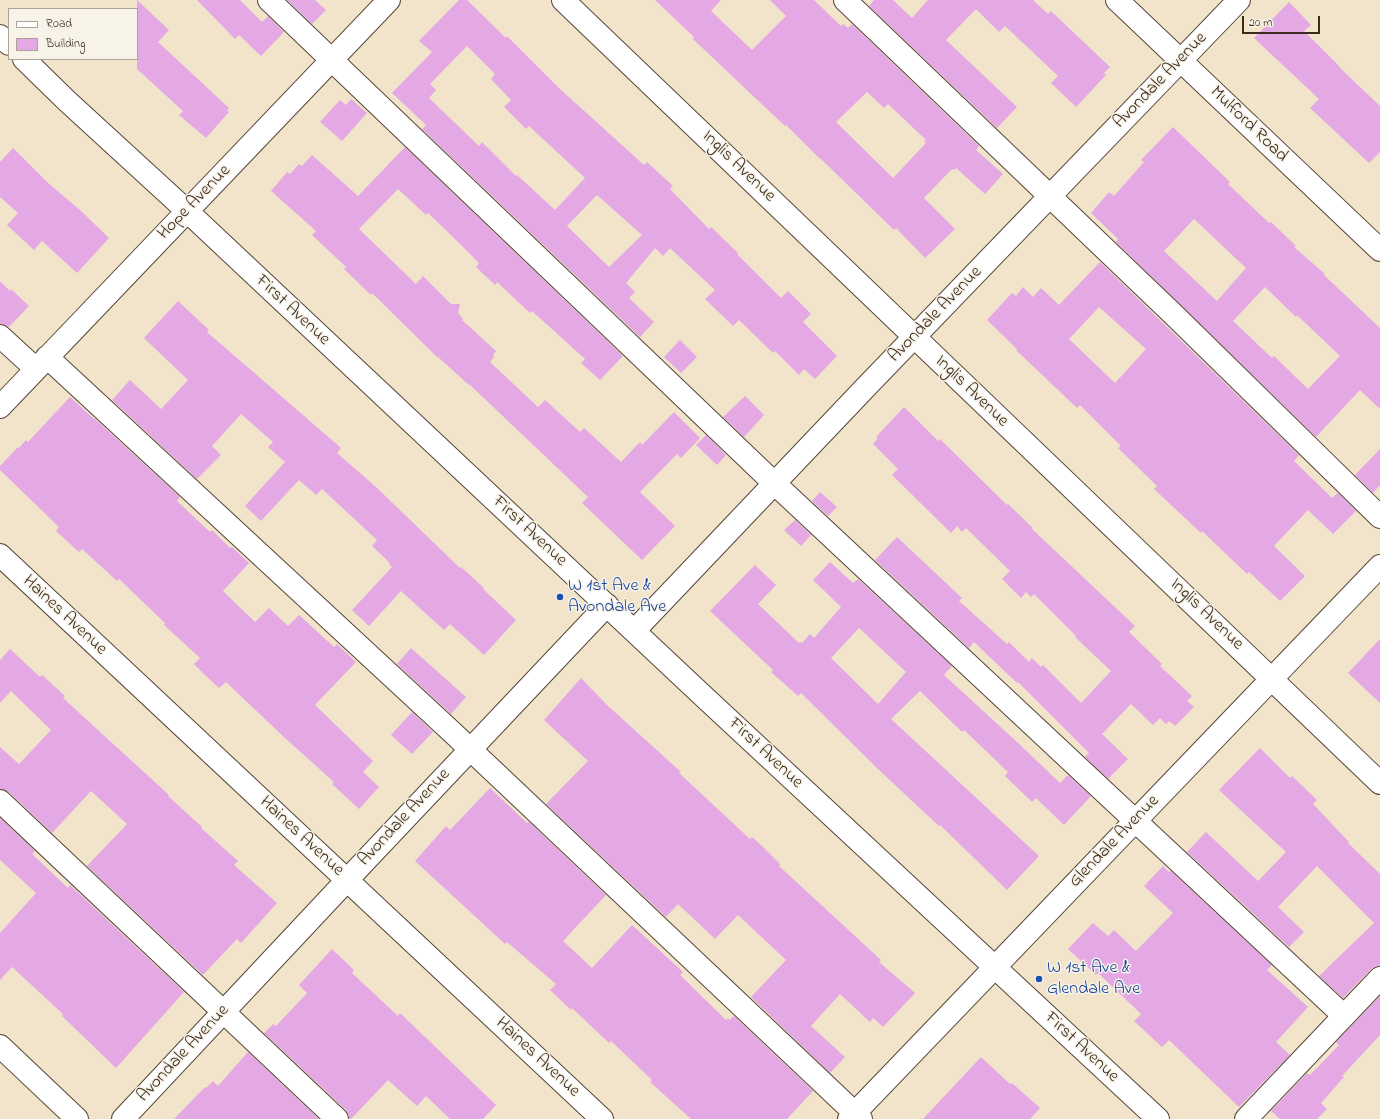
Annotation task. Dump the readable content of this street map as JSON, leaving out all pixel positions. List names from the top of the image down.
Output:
{
  "streets": {
    "street": [
      "Avondale Avenue",
      "Mulford Road",
      "Inglis Avenue",
      "Hope Avenue",
      "First Avenue",
      "Haines Avenue",
      "Glendale Avenue"
    ]
  },
  "crossings": [
    ["Avondale Avenue", "Mulford Road"],
    ["Avondale Avenue", "Inglis Avenue"],
    ["Avondale Avenue", "First Avenue"],
    ["Avondale Avenue", "Haines Avenue"],
    ["Inglis Avenue", "Glendale Avenue"],
    ["Hope Avenue", "First Avenue"],
    ["First Avenue", "Glendale Avenue"]
  ],
  "places": ["W 1st Ave & Avondale Ave", "W 1st Ave & Glendale Ave"],
  "legend": ["Road", "Building"],
  "scale_bar": "20 m"
}
